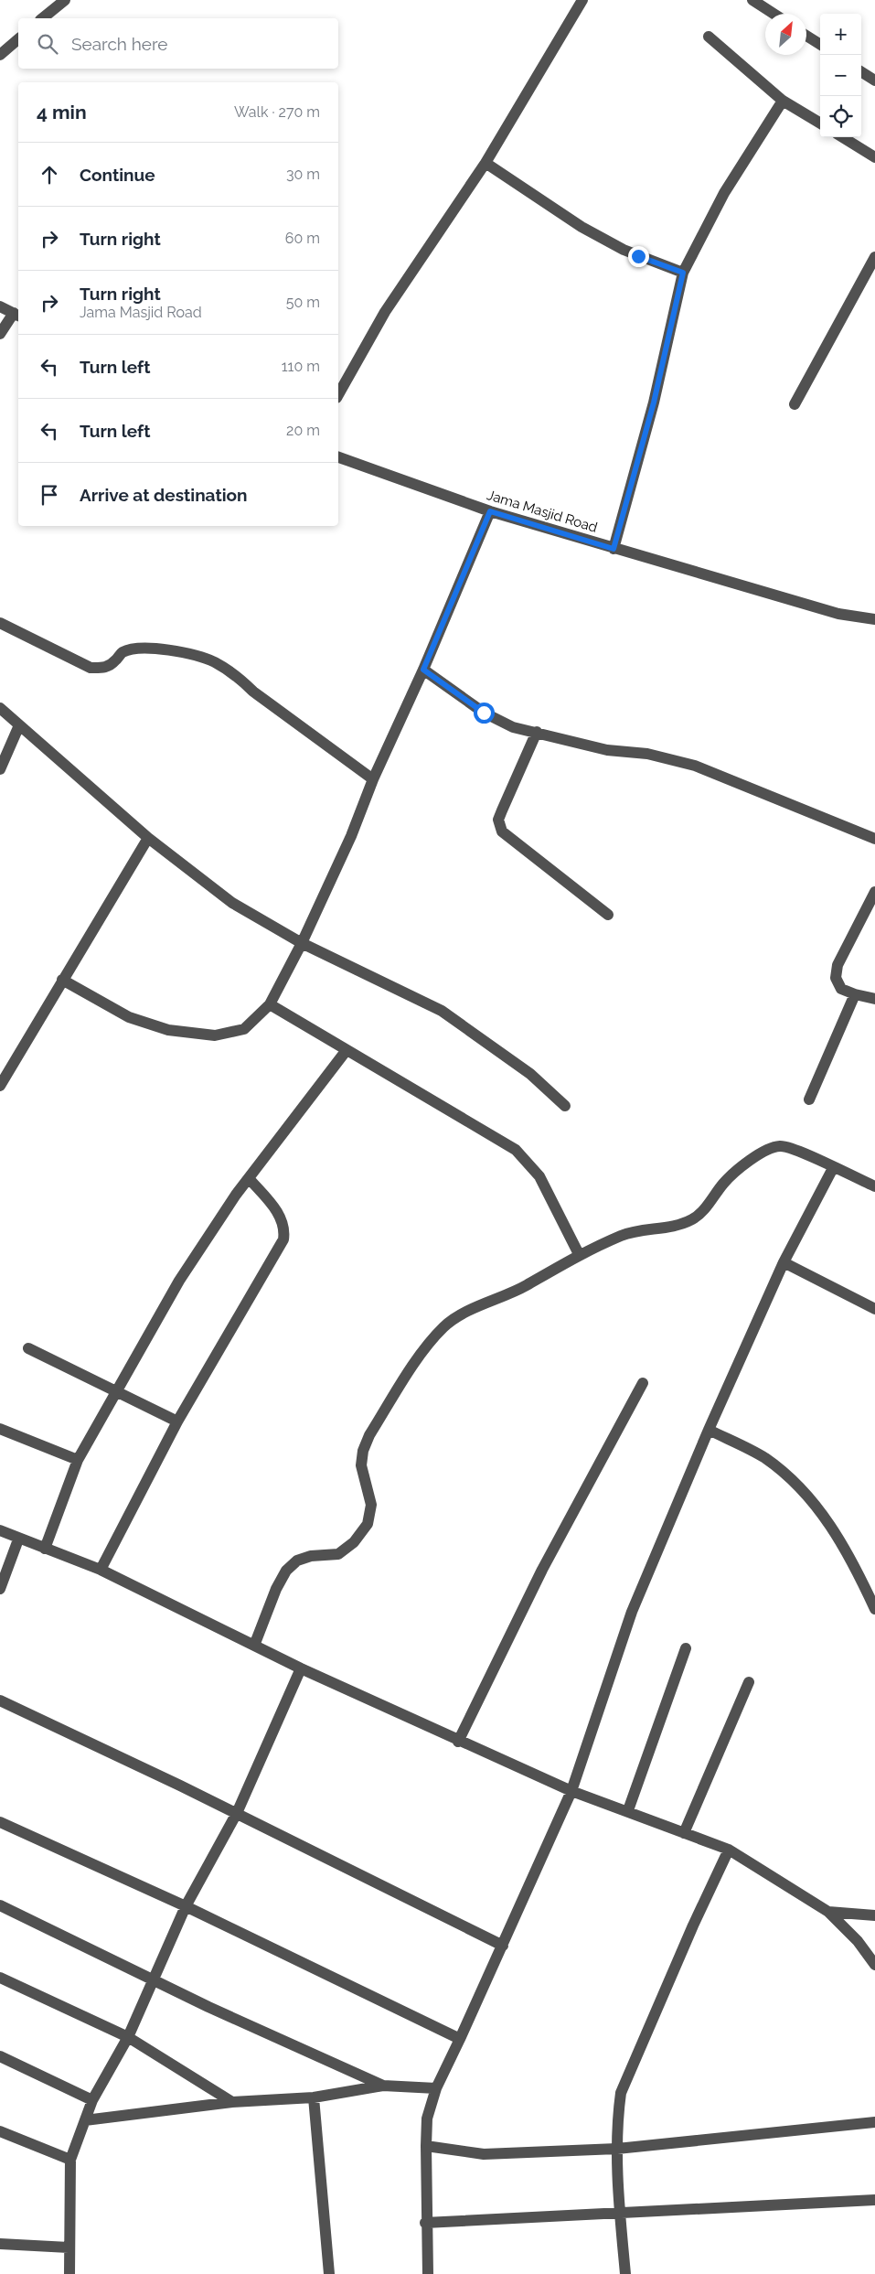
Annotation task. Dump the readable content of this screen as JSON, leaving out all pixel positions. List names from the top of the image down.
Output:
{
  "streets": {
    "street": ["Jama Masjid Road"]
  },
  "north": "top right",
  "page": {
    "map_buttons": ["+", "−"],
    "search": "Search here",
    "heading": ["4 min", "Walk · 270 m"],
    "list": [
      ["Continue", "30 m"],
      ["Turn right", "60 m"],
      ["Turn right", "Jama Masjid Road", "50 m"],
      ["Turn left", "110 m"],
      ["Turn left", "20 m"],
      "Arrive at destination"
    ]
  }
}
